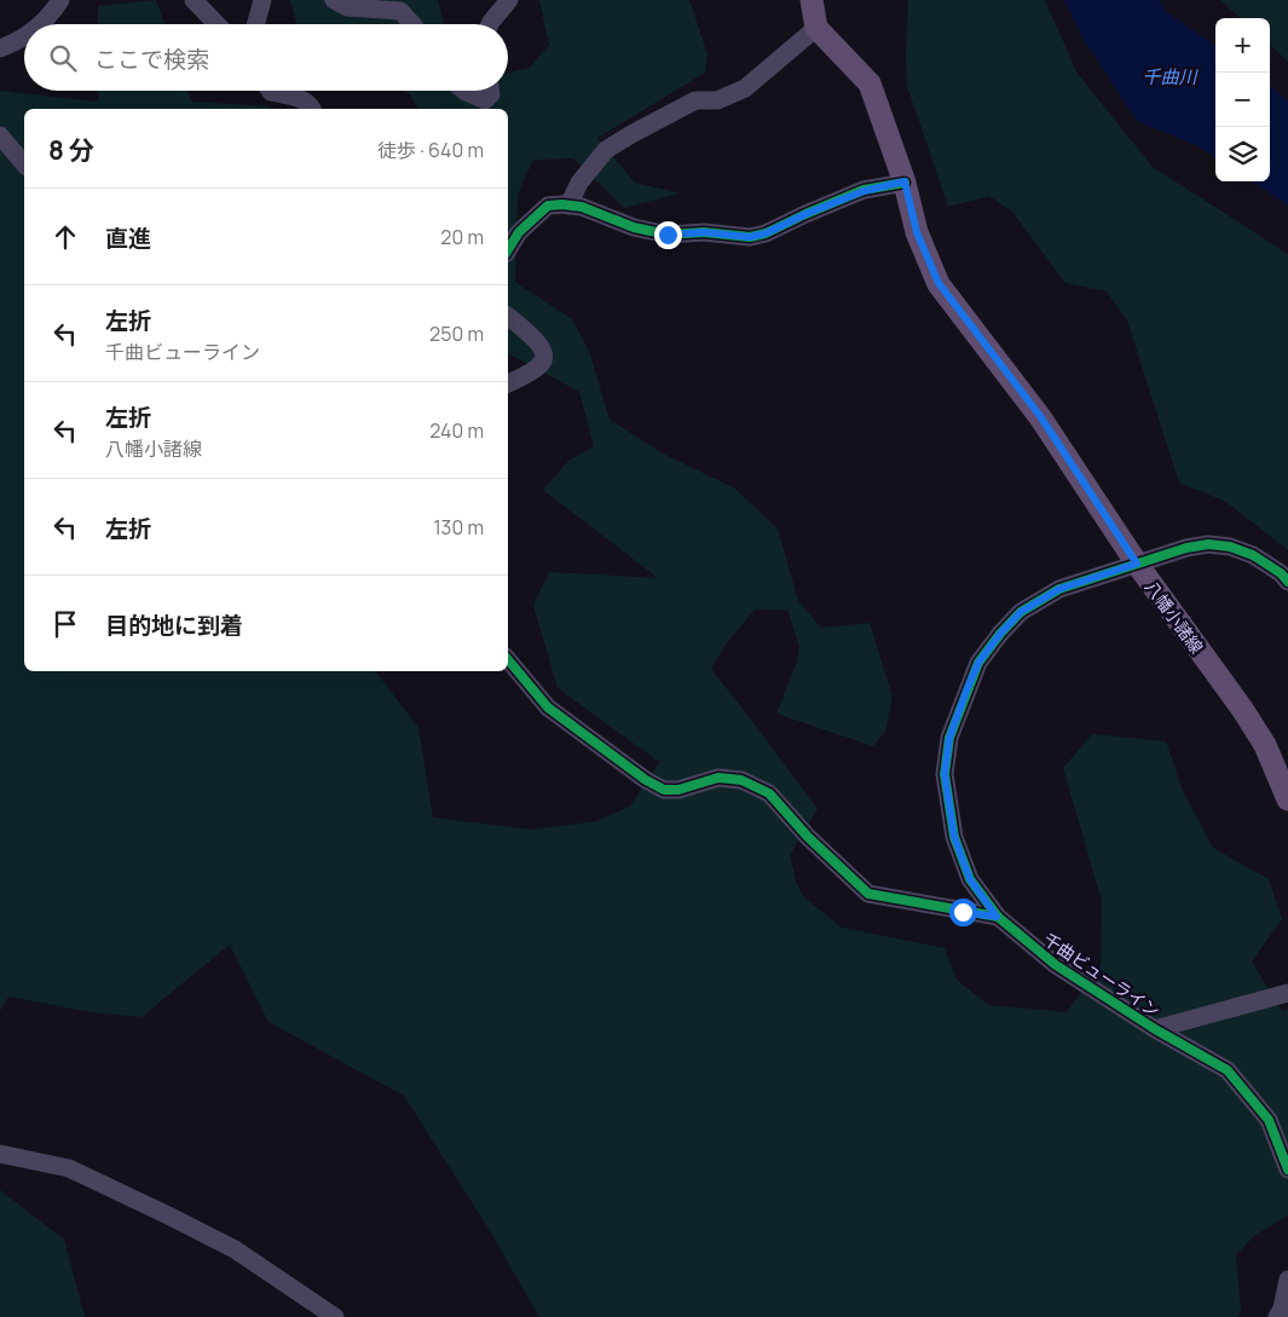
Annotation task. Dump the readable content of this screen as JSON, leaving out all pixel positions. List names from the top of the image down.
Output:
{
  "streets": {
    "main road": ["八幡小諸線"],
    "street": ["千曲ビューライン"]
  },
  "crossings": [
    ["八幡小諸線", "千曲ビューライン"]
  ],
  "water": ["千曲川"],
  "page": {
    "map_buttons": ["+", "−"],
    "search": "ここで検索",
    "heading": ["8 分", "徒歩 · 640 m"],
    "list": [
      ["直進", "20 m"],
      ["左折", "千曲ビューライン", "250 m"],
      ["左折", "八幡小諸線", "240 m"],
      ["左折", "130 m"],
      "目的地に到着"
    ]
  }
}
